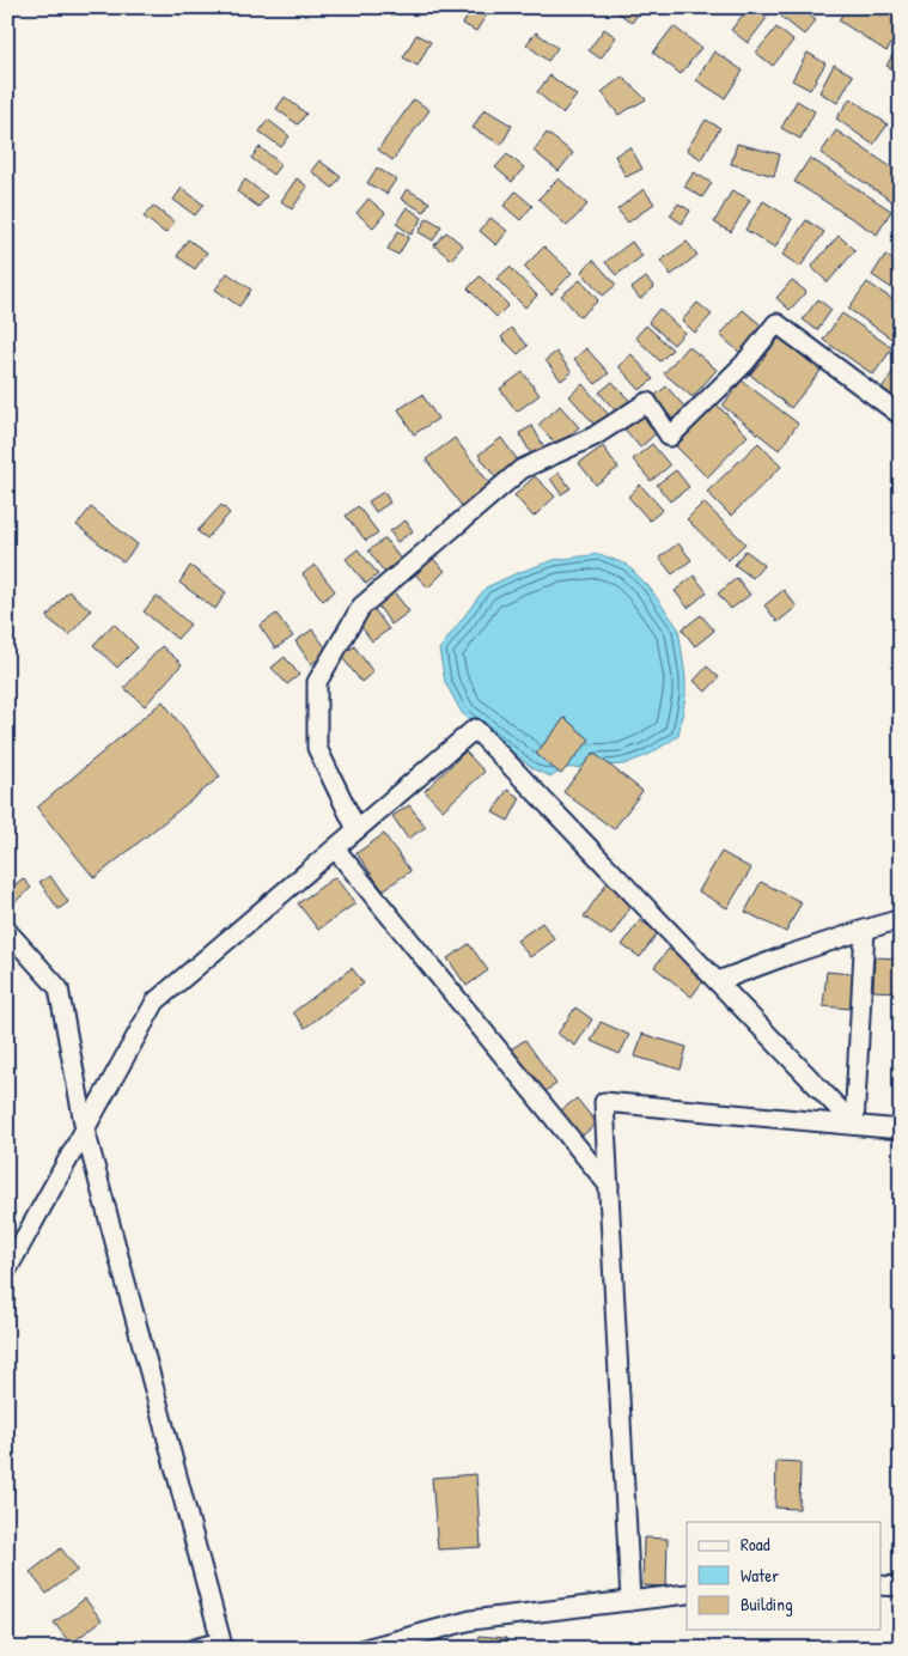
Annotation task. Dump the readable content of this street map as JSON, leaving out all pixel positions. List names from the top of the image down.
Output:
{
  "legend": ["Road", "Water", "Building"]
}
